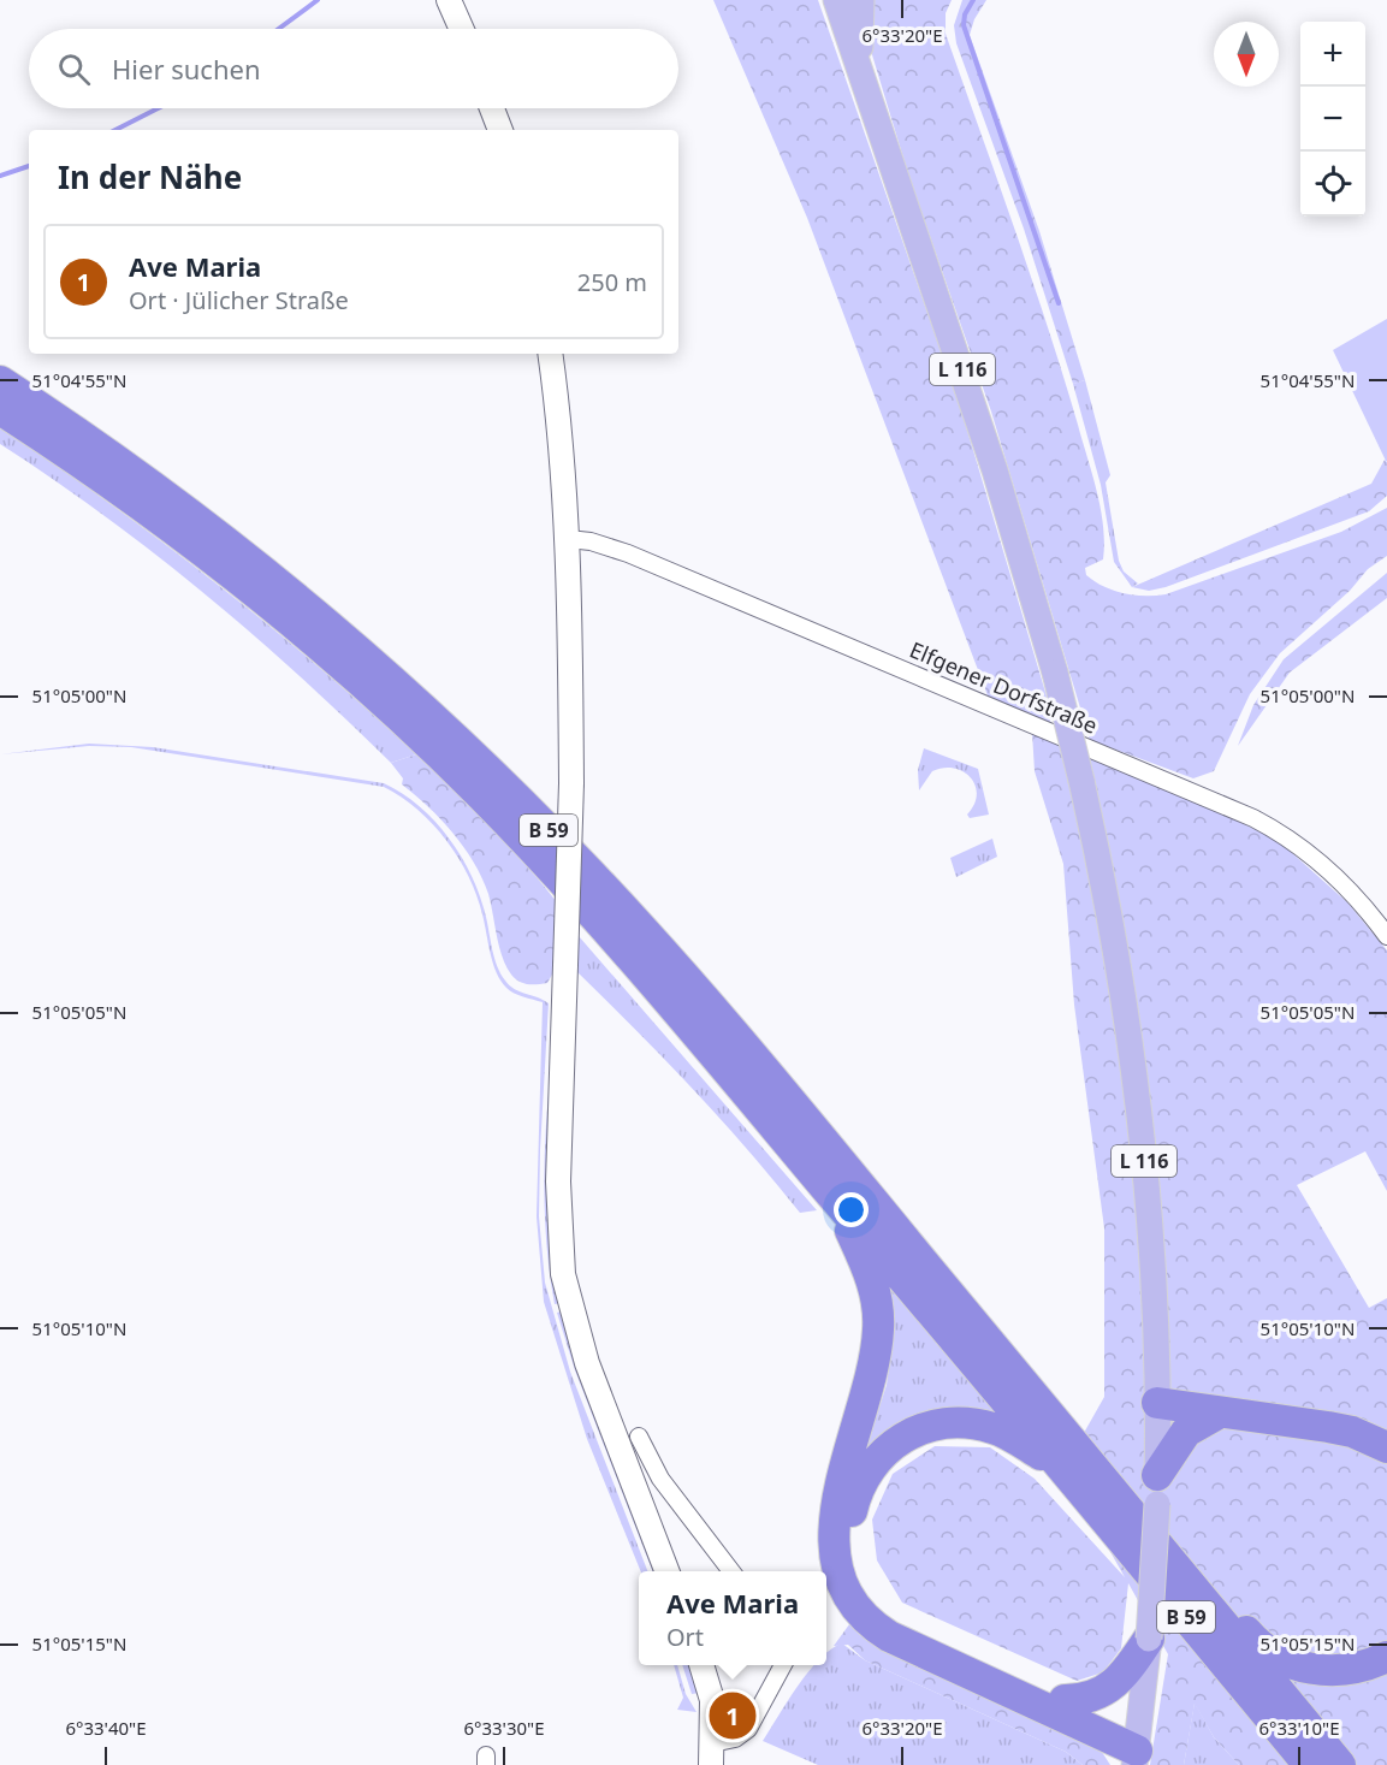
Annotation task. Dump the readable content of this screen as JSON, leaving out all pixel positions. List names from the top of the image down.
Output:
{
  "streets": {
    "highway": ["B 59"],
    "main road": ["L 116"],
    "street": ["Elfgener Dorfstraße"]
  },
  "north": "bottom",
  "page": {
    "map_buttons": ["+", "−"],
    "search": "Hier suchen",
    "heading": "In der Nähe",
    "list": [
      {
        "mark": "1",
        "name": "Ave Maria",
        "note": "Ort · Jülicher Straße",
        "value": "250 m"
      }
    ],
    "popup": ["Ave Maria", "Ort"],
    "pins": "1"
  },
  "coordinates": [
    "6°33'20\"E",
    "51°04'55\"N",
    "51°05'00\"N",
    "51°05'05\"N",
    "51°05'10\"N",
    "51°05'15\"N",
    "6°33'40\"E",
    "6°33'30\"E",
    "6°33'10\"E"
  ]
}
